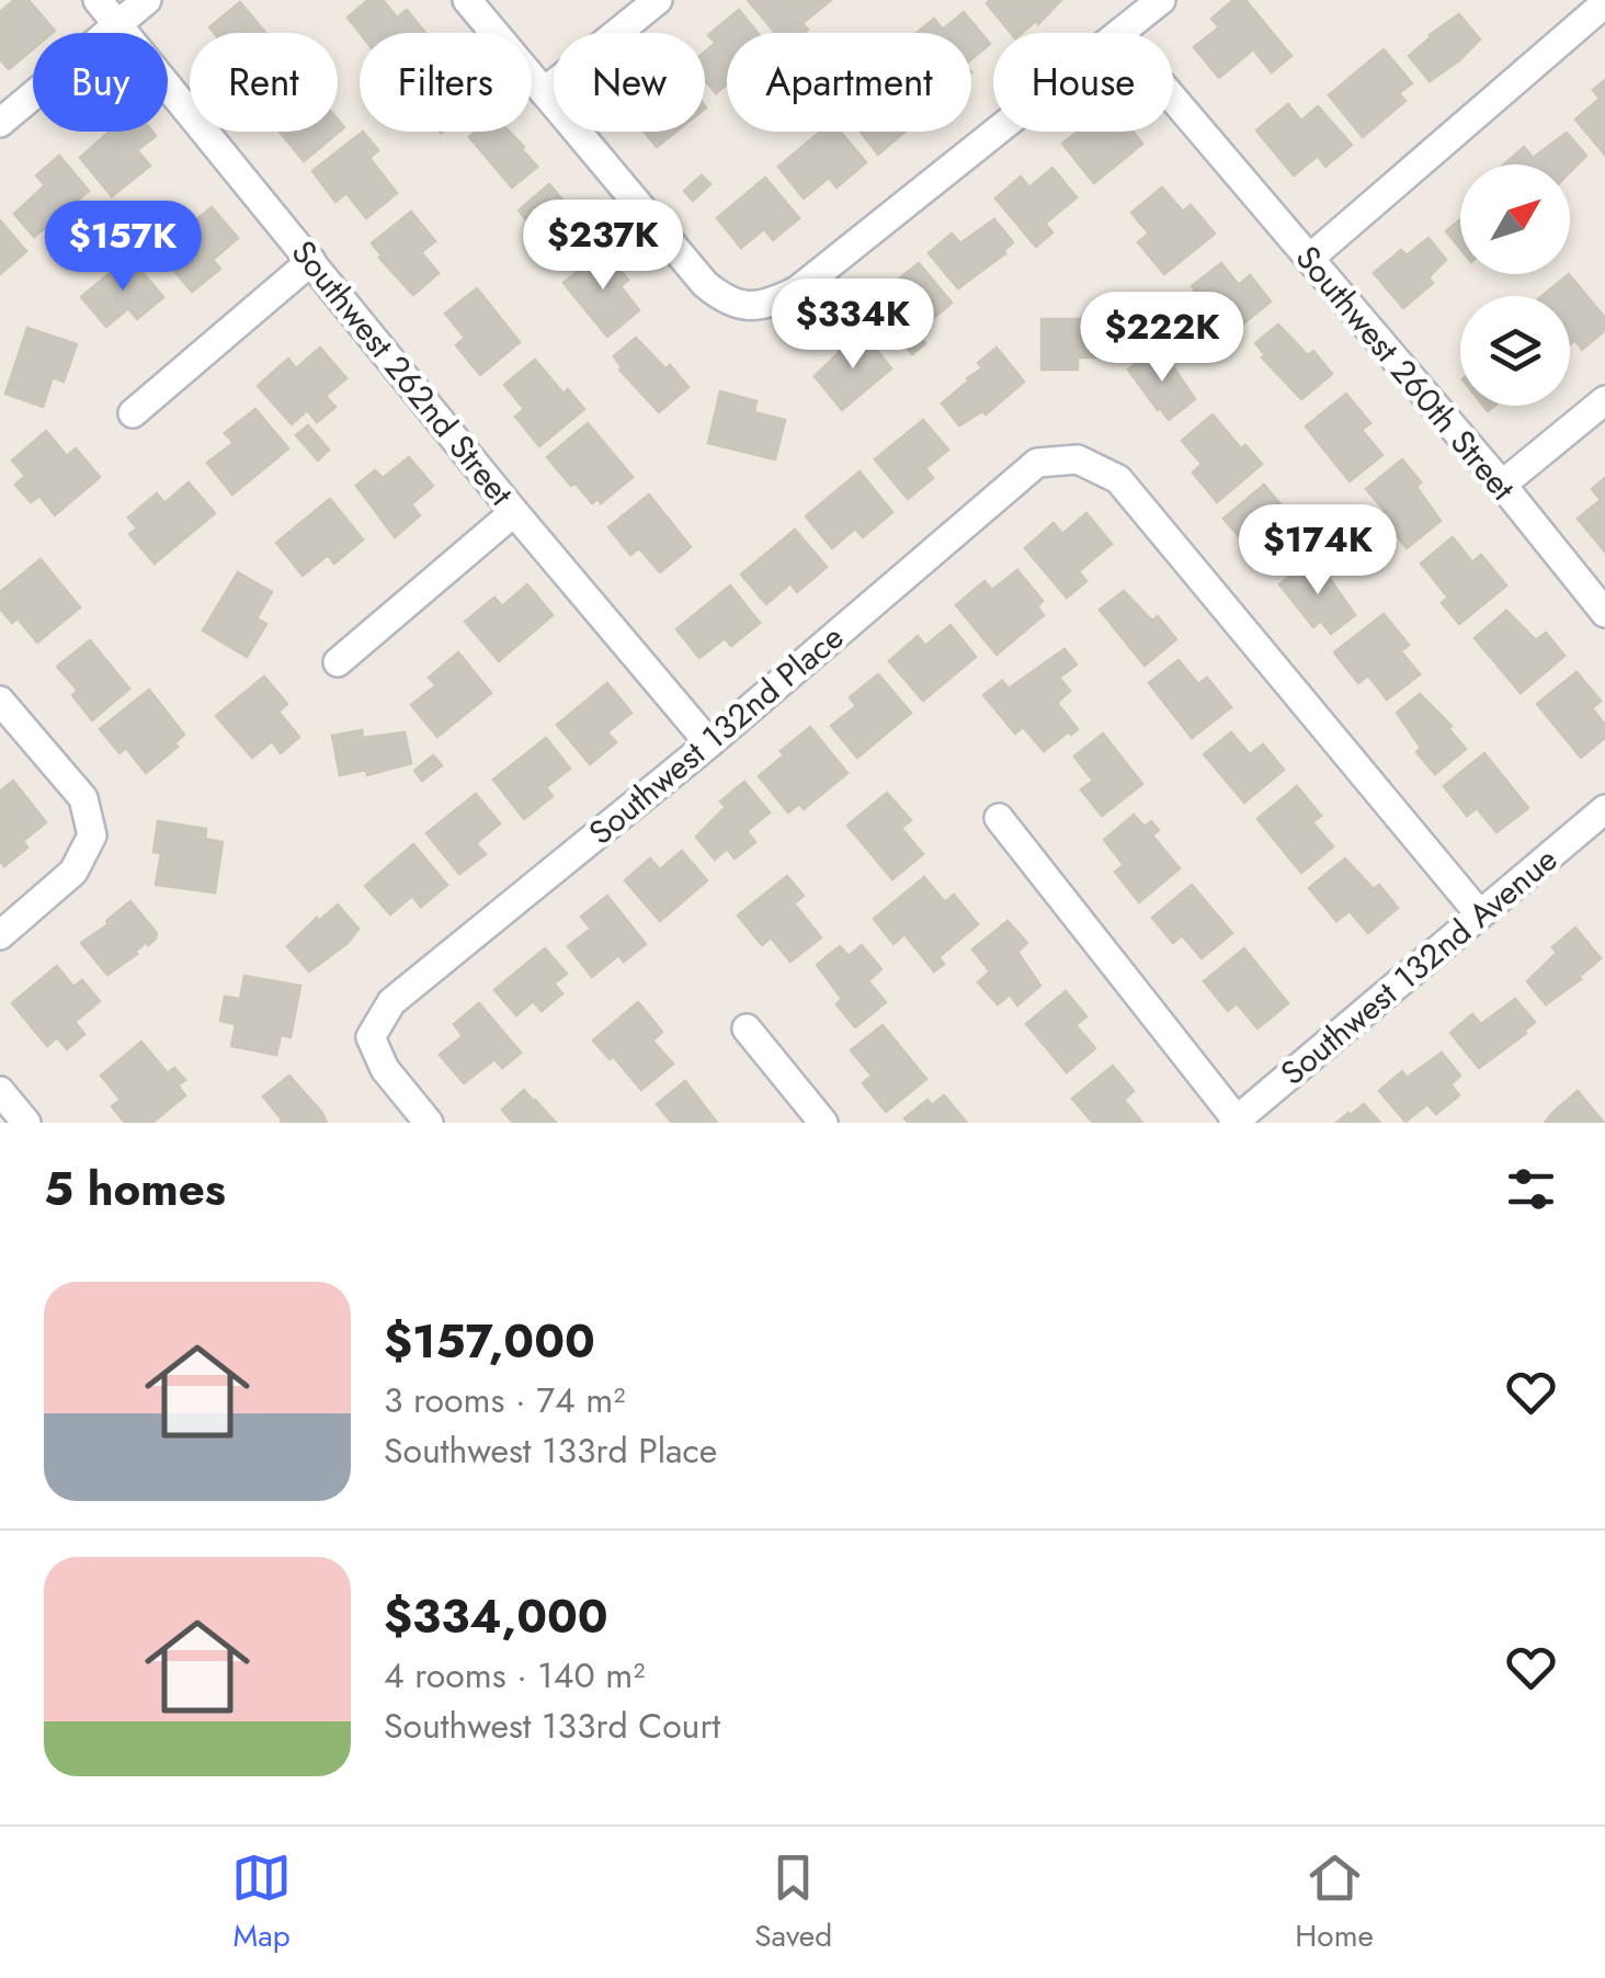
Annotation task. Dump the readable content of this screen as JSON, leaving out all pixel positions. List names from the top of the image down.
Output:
{
  "streets": {
    "street": [
      "Southwest 262nd Street",
      "Southwest 260th Street",
      "Southwest 132nd Place",
      "Southwest 132nd Avenue"
    ]
  },
  "crossings": [
    ["Southwest 262nd Street", "Southwest 132nd Place"],
    ["Southwest 132nd Place", "Southwest 132nd Avenue"]
  ],
  "north": "top right",
  "page": {
    "chip": [
      "Buy",
      "Rent",
      "Filters",
      "New",
      "Apartment",
      "House"
    ],
    "price": [
      "$237K",
      "$157K",
      "$334K",
      "$222K",
      "$174K"
    ],
    "heading": "5 homes",
    "list": [
      {
        "name": "$157,000",
        "note": "3 rooms · 74 m² · Southwest 133rd Place"
      },
      {
        "name": "$334,000",
        "note": "4 rooms · 140 m² · Southwest 133rd Court"
      }
    ],
    "tabs": ["Map", "Saved", "Home"]
  }
}
